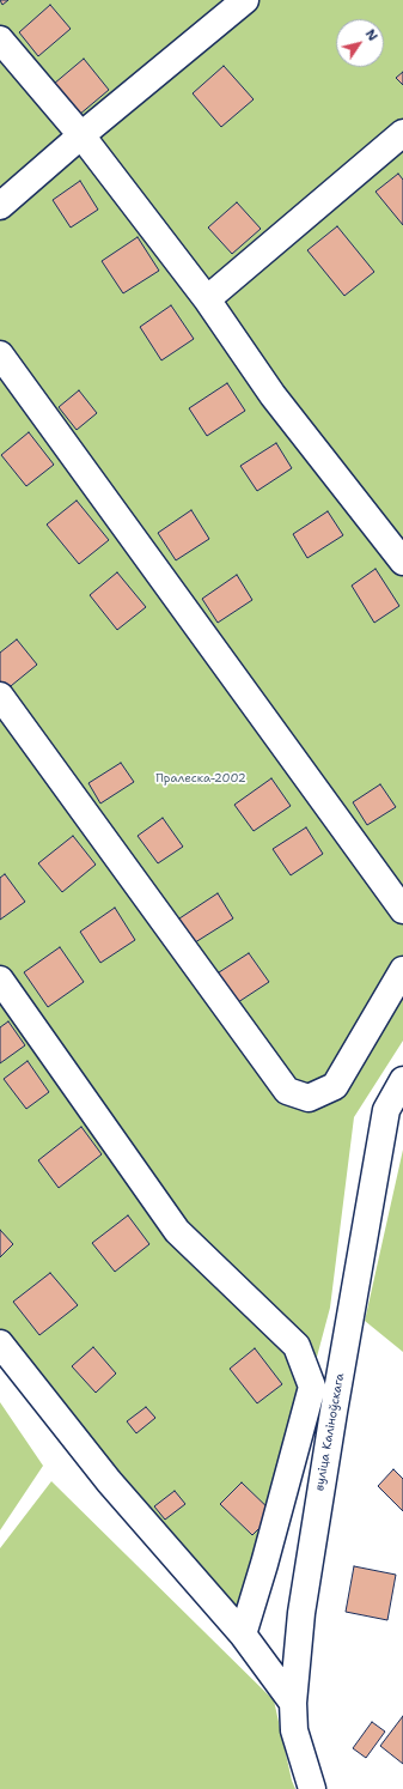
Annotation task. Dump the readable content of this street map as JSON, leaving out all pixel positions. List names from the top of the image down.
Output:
{
  "streets": {
    "street": ["вуліца Каліноўскага"]
  },
  "parks": ["Пралеска-2002"],
  "north": "top right"
}
